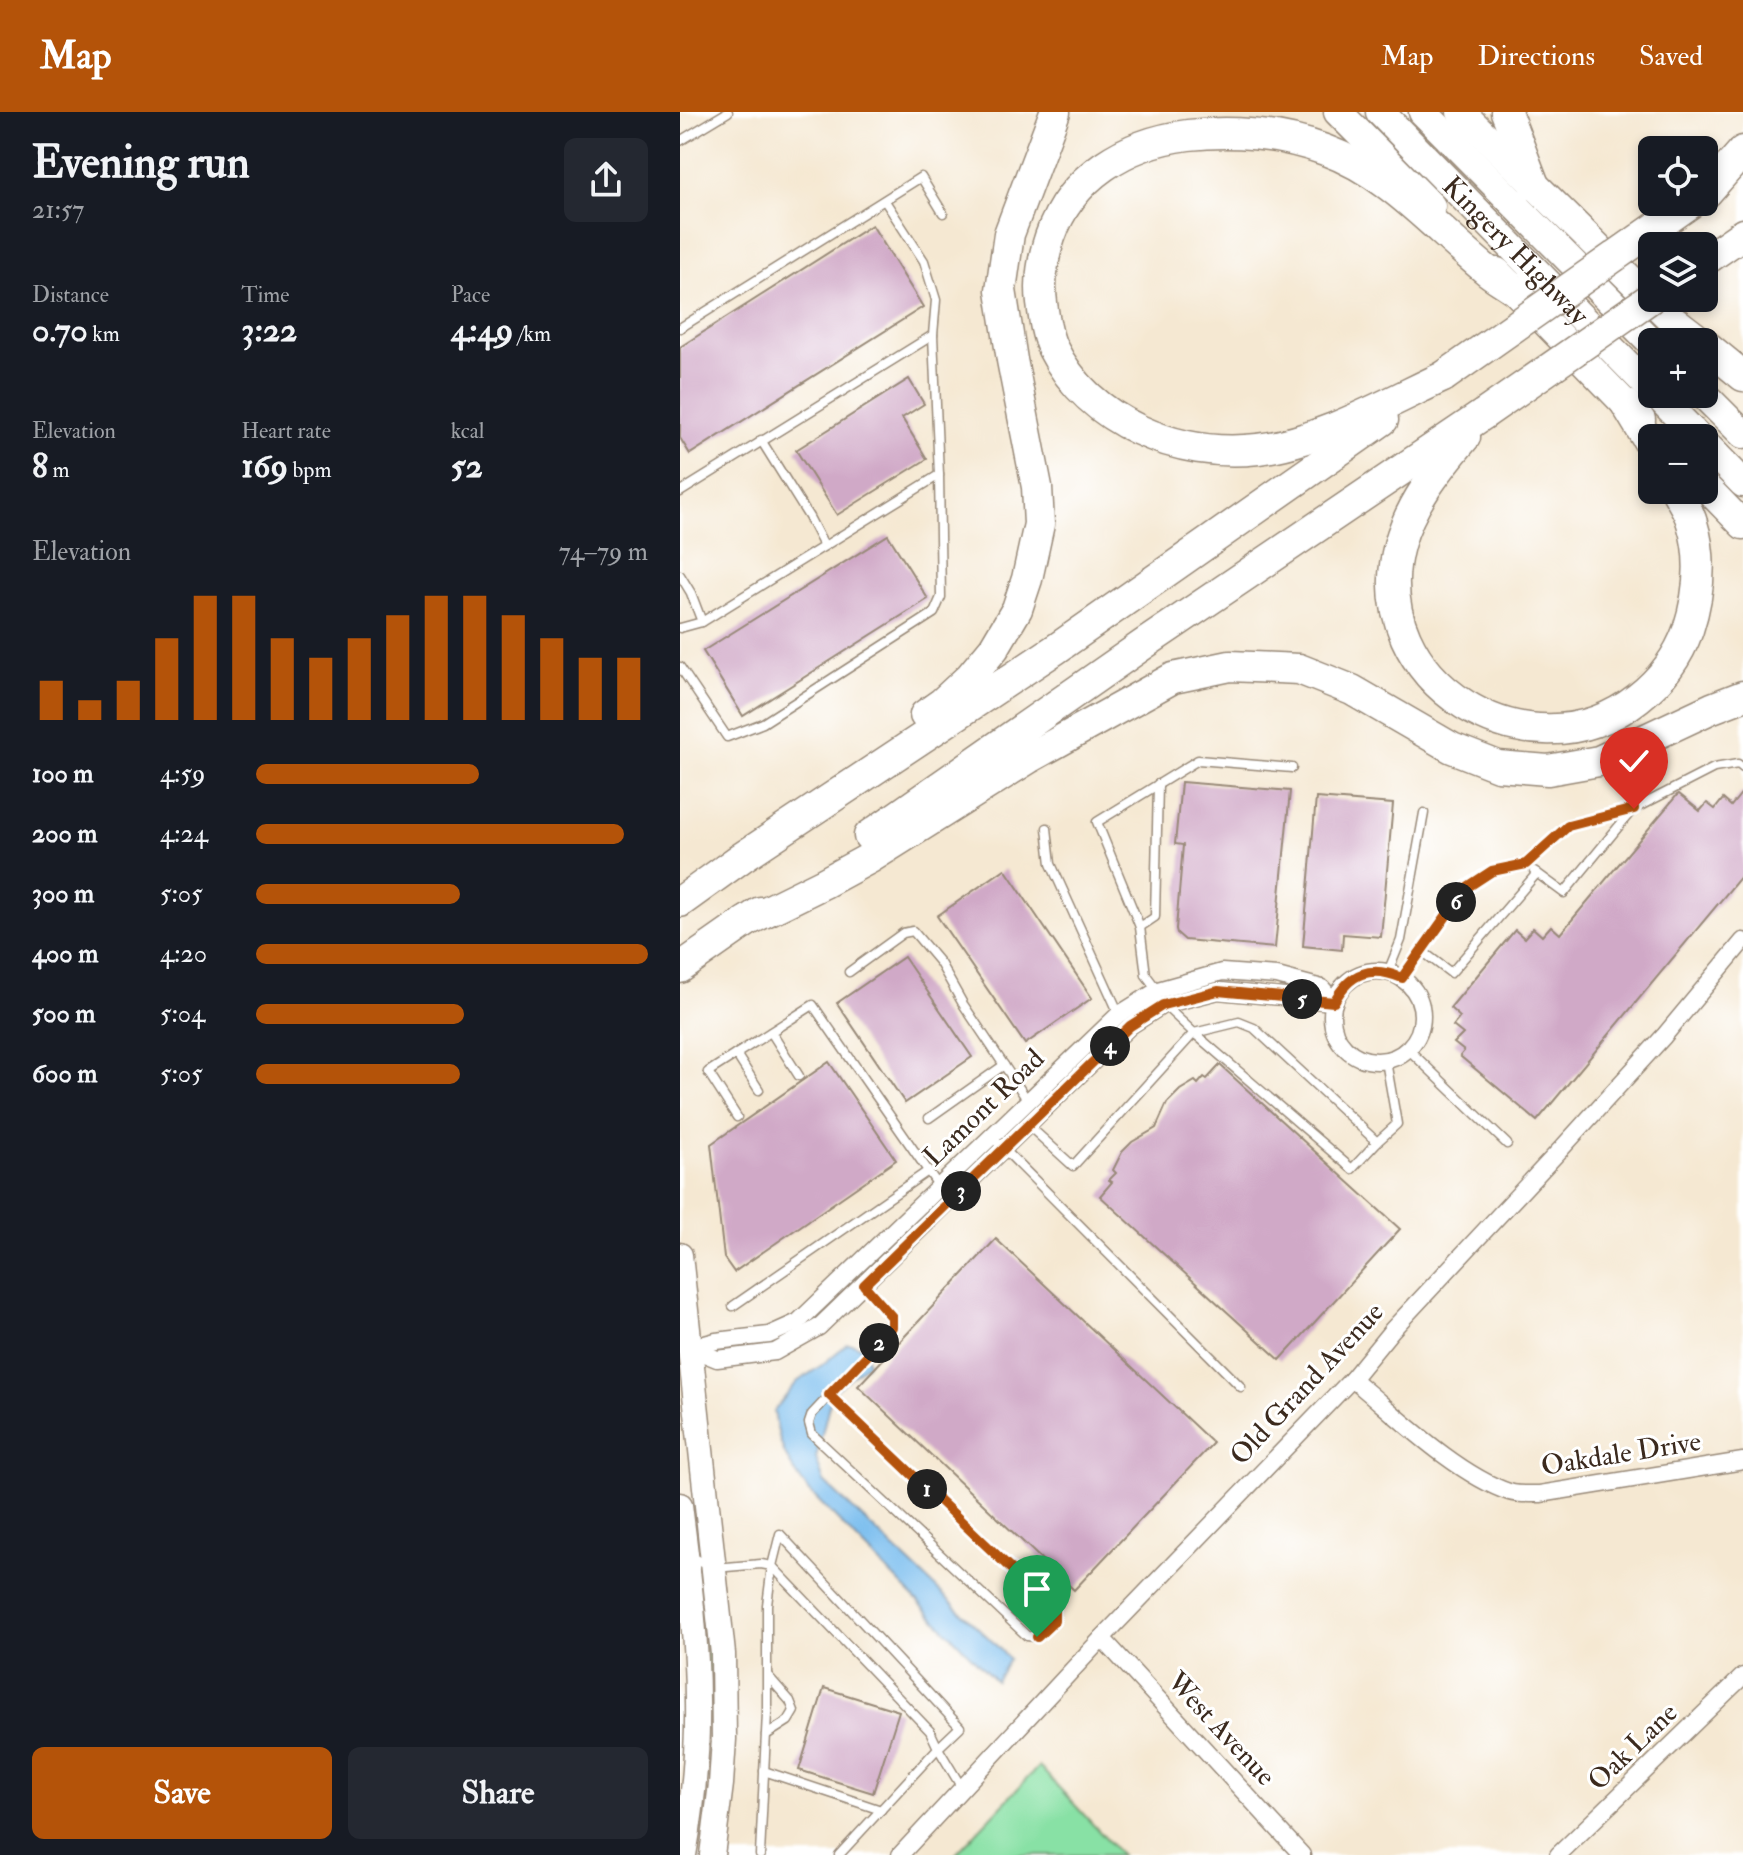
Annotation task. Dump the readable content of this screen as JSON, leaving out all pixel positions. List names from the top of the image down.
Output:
{
  "streets": {
    "highway": ["Kingery Highway"],
    "street": [
      "Lamont Road",
      "Old Grand Avenue",
      "Oakdale Drive",
      "West Avenue",
      "Oak Lane"
    ]
  },
  "crossings": [
    ["Old Grand Avenue", "Oakdale Drive"],
    ["Old Grand Avenue", "West Avenue"]
  ],
  "page": {
    "header": "Map",
    "nav": ["Map", "Directions", "Saved"],
    "heading": ["Evening run", "21:57"],
    "map_buttons": ["+", "−"],
    "stats": [
      ["Distance", "0.70 km"],
      ["Time", "3:22"],
      ["Pace", "4:49 /km"],
      ["Elevation", "8 m"],
      ["Heart rate", "169 bpm"],
      ["kcal", "52"]
    ],
    "chart": ["Elevation", "74–79 m"],
    "list": [
      {
        "name": "100 m",
        "note": "4:59"
      },
      {
        "name": "200 m",
        "note": "4:24"
      },
      {
        "name": "300 m",
        "note": "5:05"
      },
      {
        "name": "400 m",
        "note": "4:20"
      },
      {
        "name": "500 m",
        "note": "5:04"
      },
      {
        "name": "600 m",
        "note": "5:05"
      }
    ],
    "pins": [
      "6",
      "5",
      "4",
      "3",
      "2",
      "1"
    ],
    "buttons": ["Save", "Share"]
  }
}
